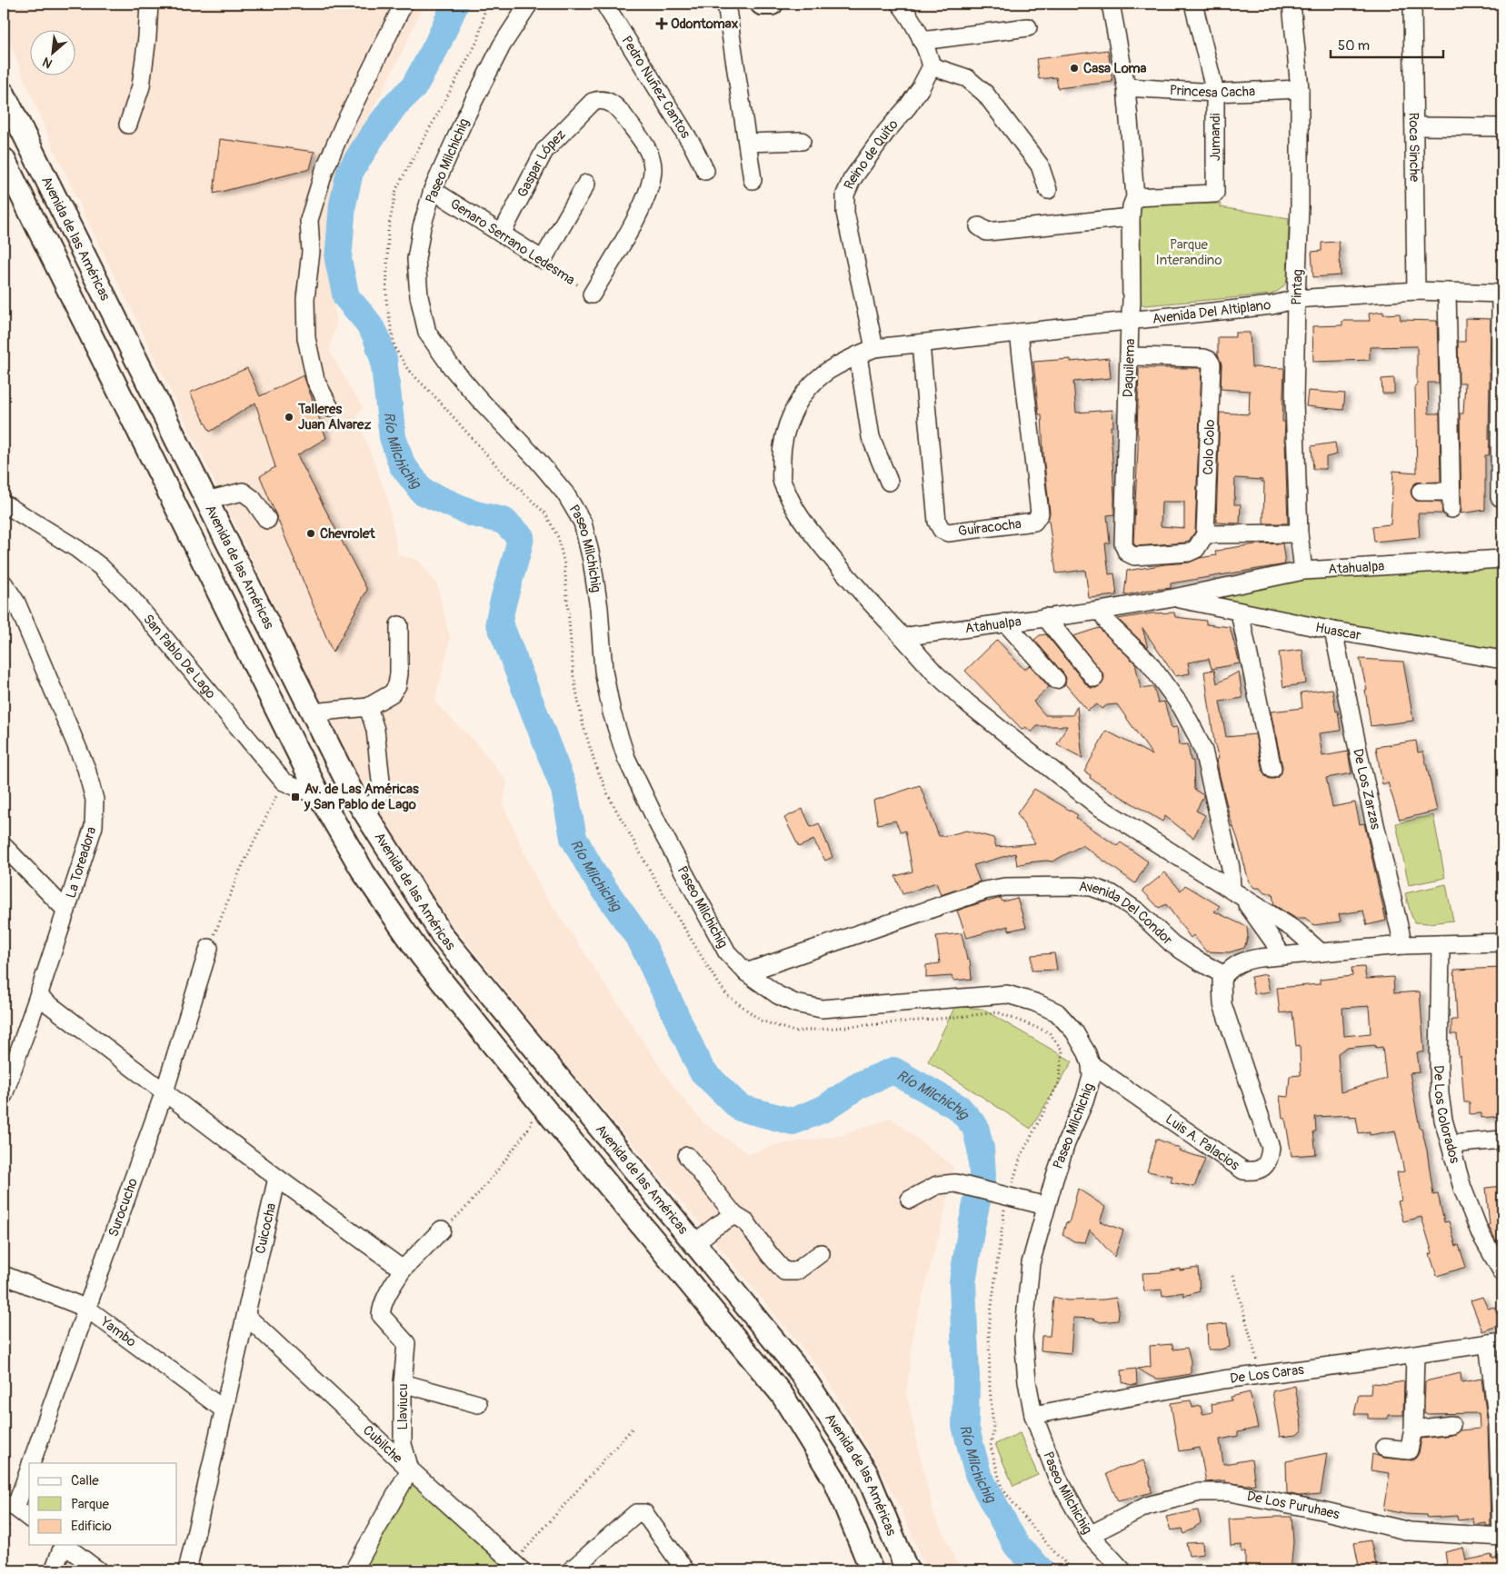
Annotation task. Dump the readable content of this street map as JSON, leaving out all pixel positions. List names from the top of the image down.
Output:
{
  "streets": {
    "main road": ["Avenida de las Américas"],
    "street": [
      "Pedro Nuñez Cantos",
      "Princesa Cacha",
      "Jumandi",
      "Roca Sinche",
      "Reino de Quito",
      "Paseo Milchichig",
      "Gaspar López",
      "Genaro Serrano Ledesma",
      "Pintag",
      "Avenida Del Altiplano",
      "Daquilema",
      "Colo Colo",
      "Guiracocha",
      "Atahualpa",
      "Huascar",
      "San Pablo De Lago",
      "De Los Zarzas",
      "La Toreadora",
      "Avenida Del Condor",
      "De Los Colorados",
      "Luis A. Palacios",
      "Surocucho",
      "Cuicocha",
      "Yambo",
      "De Los Caras",
      "Llaviucu",
      "Cubilche",
      "De Los Puruhaes"
    ]
  },
  "crossings": [
    ["Princesa Cacha", "Jumandi"],
    ["Princesa Cacha", "Pintag"],
    ["Princesa Cacha", "Daquilema"],
    ["Jumandi", "Daquilema"],
    ["Roca Sinche", "Avenida Del Altiplano"],
    ["Paseo Milchichig", "Genaro Serrano Ledesma"],
    ["Paseo Milchichig", "Avenida Del Condor"],
    ["Paseo Milchichig", "Luis A. Palacios"],
    ["Paseo Milchichig", "De Los Caras"],
    ["Paseo Milchichig", "De Los Puruhaes"],
    ["Gaspar López", "Genaro Serrano Ledesma"],
    ["Avenida de las Américas", "San Pablo De Lago"],
    ["Pintag", "Avenida Del Altiplano"],
    ["Pintag", "Atahualpa"],
    ["Avenida Del Altiplano", "Daquilema"],
    ["Avenida Del Altiplano", "Guiracocha"],
    ["Daquilema", "Colo Colo"],
    ["Atahualpa", "Huascar"],
    ["Huascar", "De Los Zarzas"],
    ["Avenida Del Condor", "Luis A. Palacios"],
    ["Surocucho", "Yambo"],
    ["Cuicocha", "Yambo"],
    ["Cuicocha", "Cubilche"],
    ["Llaviucu", "Cubilche"]
  ],
  "water": ["Río Milchichig"],
  "parks": ["Parque Interandino"],
  "places": {
    "health": ["Odontomax"],
    "other": ["Casa Loma", "Talleres Juan Alvarez", "Chevrolet"],
    "transit": ["Av. de Las Américas y San Pablo de Lago"]
  },
  "legend": ["Calle", "Parque", "Edificio"],
  "scale_bar": "50 m",
  "north": "bottom left"
}
